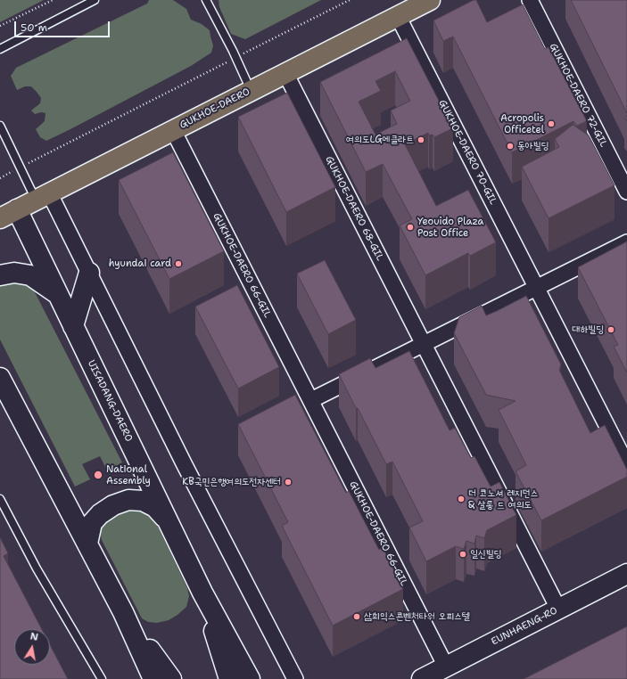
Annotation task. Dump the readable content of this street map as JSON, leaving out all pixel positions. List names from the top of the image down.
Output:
{
  "streets": {
    "main road": ["GUKHOE-DAERO", "UISADANG-DAERO", "EUNHAENG-RO"],
    "street": [
      "GUKHOE-DAERO 72-GIL",
      "GUKHOE-DAERO 70-GIL",
      "GUKHOE-DAERO 68-GIL",
      "GUKHOE-DAERO 66-GIL"
    ]
  },
  "crossings": [
    ["GUKHOE-DAERO", "GUKHOE-DAERO 70-GIL"],
    ["GUKHOE-DAERO", "GUKHOE-DAERO 68-GIL"],
    ["GUKHOE-DAERO", "GUKHOE-DAERO 66-GIL"],
    ["GUKHOE-DAERO", "UISADANG-DAERO"],
    ["GUKHOE-DAERO 68-GIL", "EUNHAENG-RO"],
    ["GUKHOE-DAERO 66-GIL", "EUNHAENG-RO"]
  ],
  "places": [
    "Acropolis Officetel",
    "여의도LG에클라트",
    "동아빌딩",
    "Yeouido Plaza Post Office",
    "hyundai card",
    "대하빌딩",
    "National Assembly",
    "KB국민은행여의도전자센터",
    "더 코노셔 레지던스 & 살롱 드 여의도",
    "일신빌딩",
    "삼희익스콘벤처타워 오피스텔"
  ],
  "scale_bar": "50 m",
  "north": "top"
}
